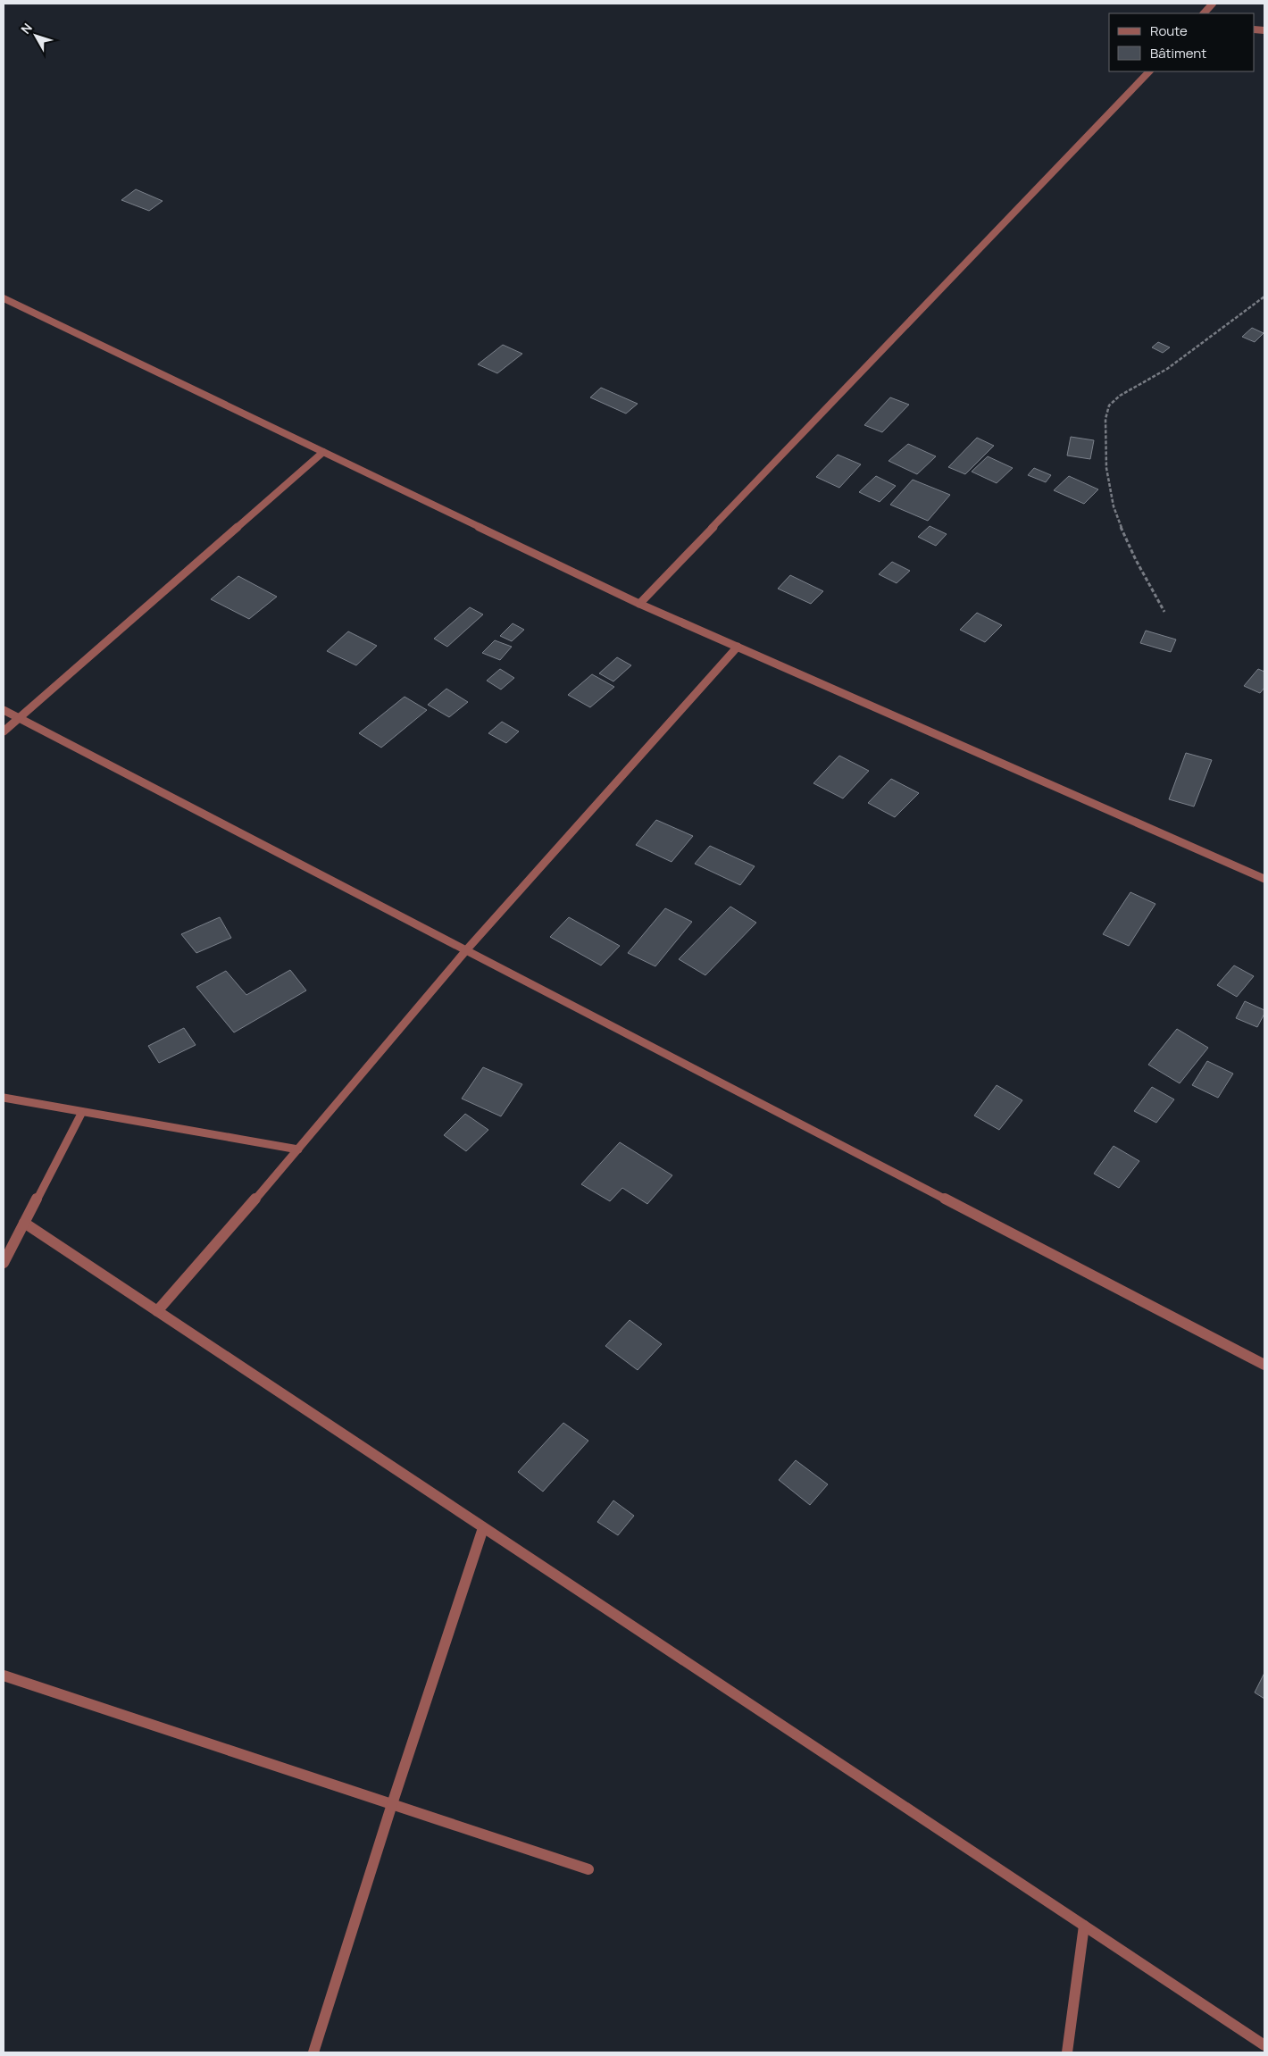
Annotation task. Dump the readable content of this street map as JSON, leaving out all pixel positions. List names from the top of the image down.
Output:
{
  "legend": ["Route", "Bâtiment"],
  "north": "top left"
}
